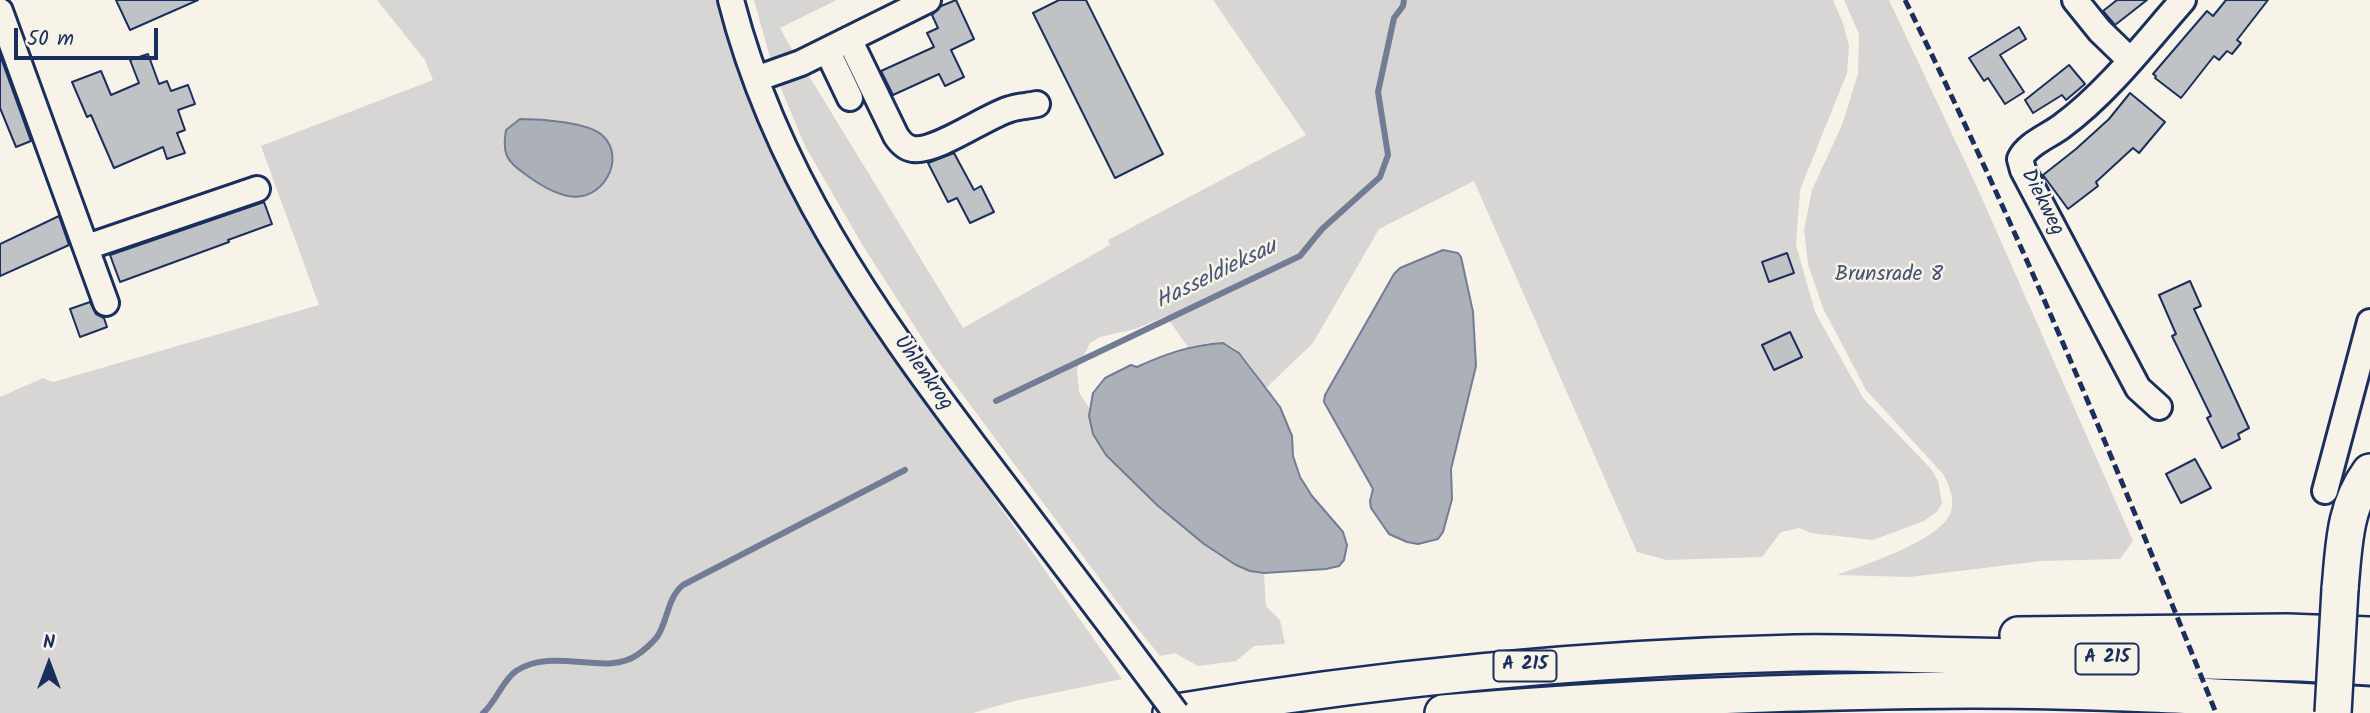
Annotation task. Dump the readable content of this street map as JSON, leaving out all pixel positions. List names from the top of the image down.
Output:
{
  "streets": {
    "highway": ["A 215"],
    "street": ["Diekweg", "Uhlenkrog"]
  },
  "crossings": [
    ["Uhlenkrog", "A 215"]
  ],
  "water": ["Hasseldieksau"],
  "parks": ["Brunsrade 8"],
  "scale_bar": "50 m",
  "north": "top"
}
